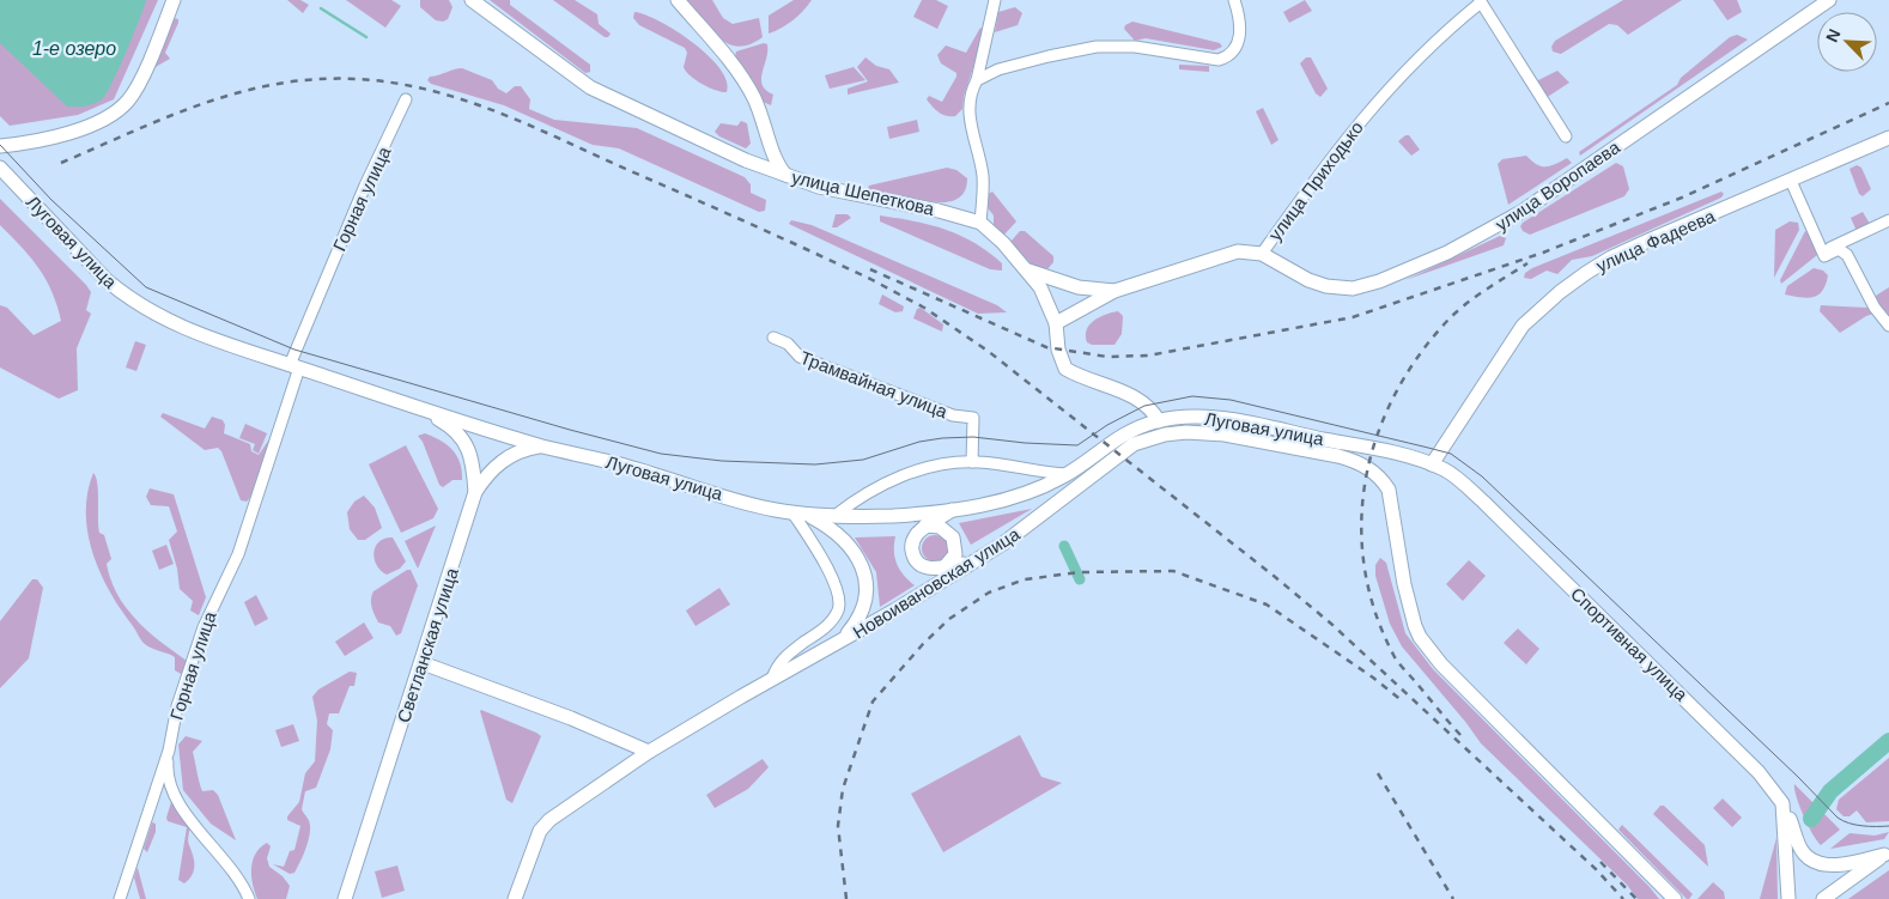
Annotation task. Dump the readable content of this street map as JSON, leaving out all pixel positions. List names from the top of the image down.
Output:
{
  "streets": {
    "main road": [
      "улица Приходько",
      "улица Воропаева",
      "улица Шепеткова",
      "улица Фадеева",
      "Луговая улица",
      "Новоивановская улица",
      "Спортивная улица",
      "Светланская улица"
    ],
    "street": ["Горная улица", "Трамвайная улица"]
  },
  "crossings": [
    ["улица Приходько", "улица Воропаева"],
    ["улица Приходько", "улица Шепеткова"],
    ["улица Шепеткова", "Луговая улица"],
    ["Горная улица", "Луговая улица"],
    ["улица Фадеева", "Спортивная улица"],
    ["Луговая улица", "Спортивная улица"],
    ["Луговая улица", "Светланская улица"]
  ],
  "water": ["1-е озеро"],
  "north": "top left"
}
